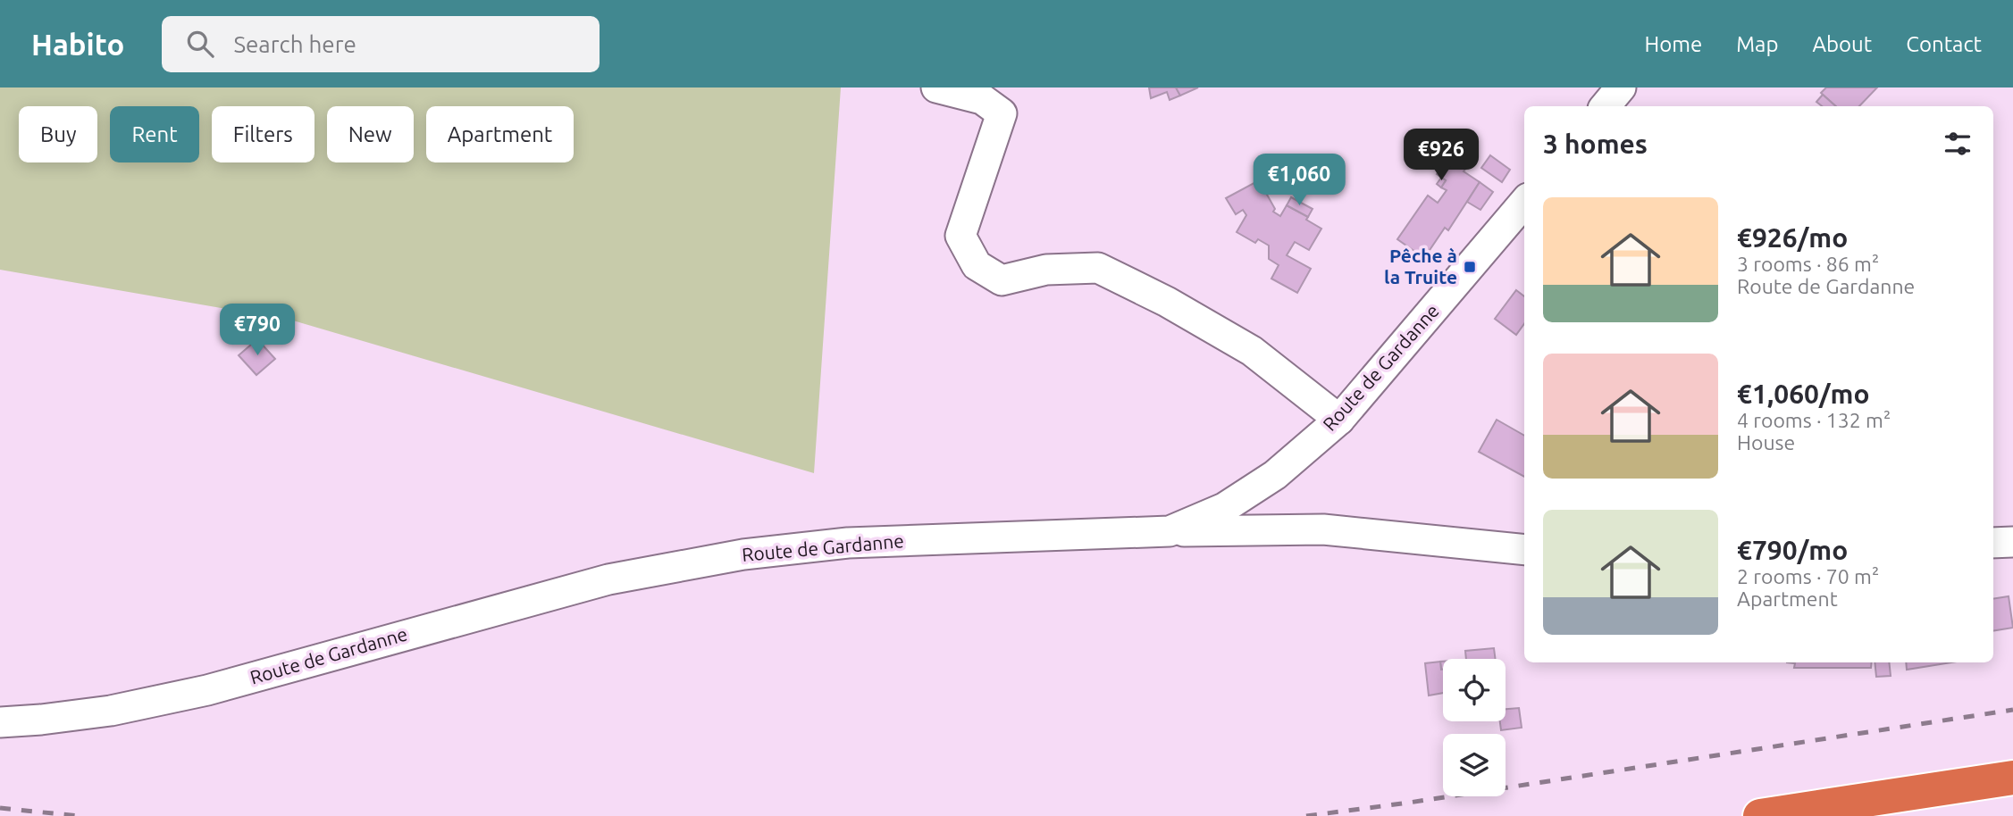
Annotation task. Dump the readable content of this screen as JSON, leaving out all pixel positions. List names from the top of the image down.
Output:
{
  "streets": {
    "street": ["Route de Gardanne"]
  },
  "places": {
    "transit": ["Pêche à la Truite"]
  },
  "page": {
    "header": "Habito",
    "search": "Search here",
    "nav": [
      "Home",
      "Map",
      "About",
      "Contact"
    ],
    "chip": [
      "Buy",
      "Rent",
      "Filters",
      "New",
      "Apartment"
    ],
    "heading": "3 homes",
    "price": ["€926", "€1,060", "€790"],
    "list": [
      {
        "name": "€926/mo",
        "note": "3 rooms · 86 m² · Route de Gardanne"
      },
      {
        "name": "€1,060/mo",
        "note": "4 rooms · 132 m² · House"
      },
      {
        "name": "€790/mo",
        "note": "2 rooms · 70 m² · Apartment"
      }
    ]
  }
}
